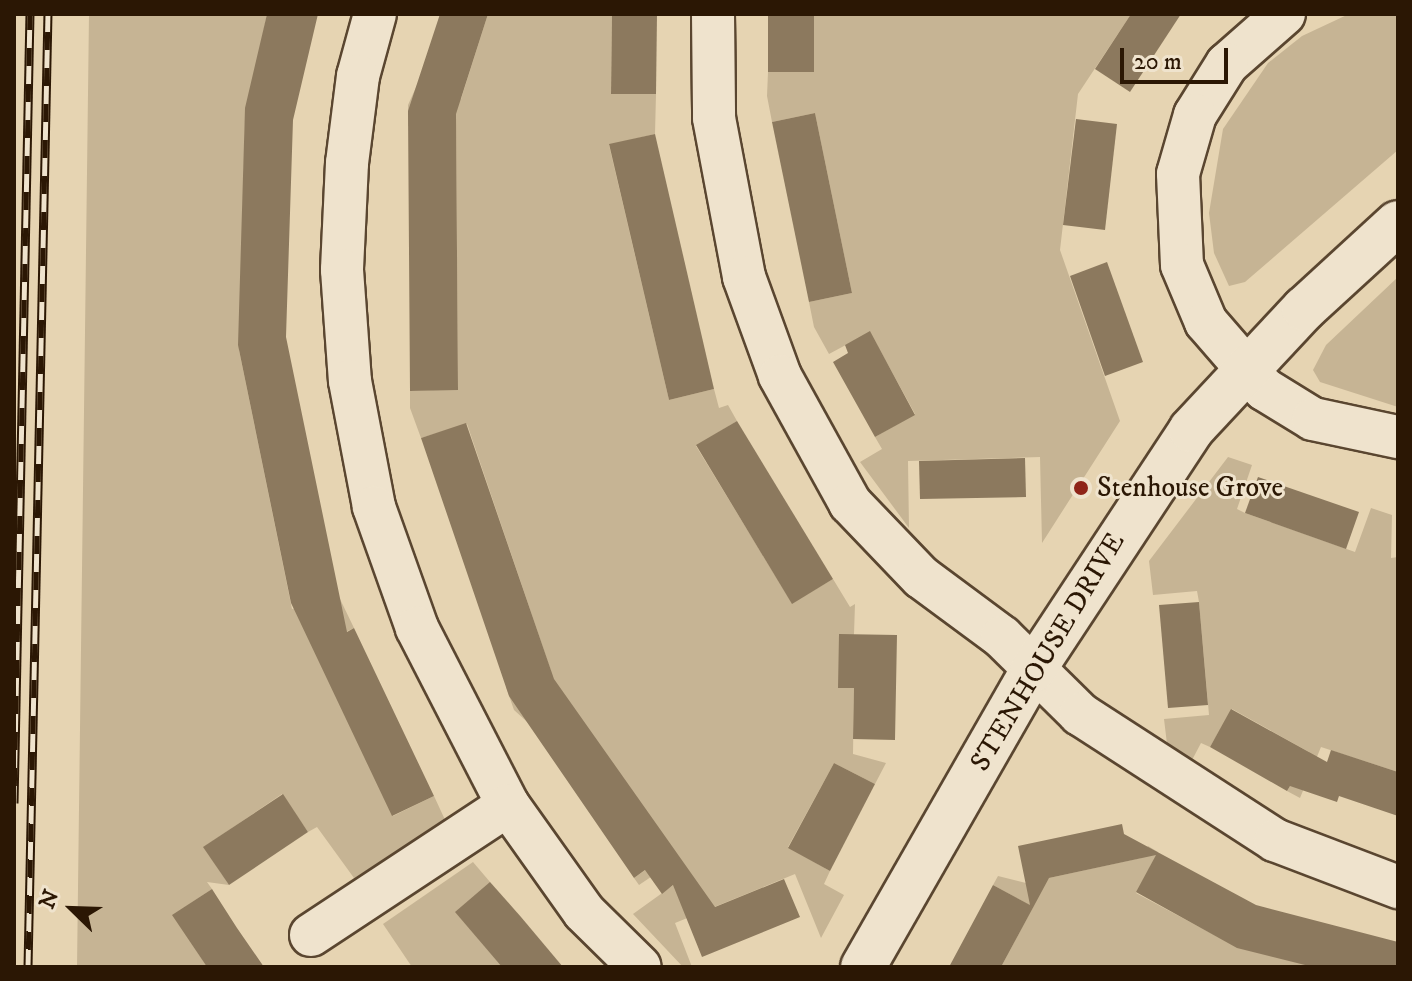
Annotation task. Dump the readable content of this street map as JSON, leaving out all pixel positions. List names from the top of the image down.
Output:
{
  "streets": {
    "street": ["STENHOUSE DRIVE"]
  },
  "places": ["Stenhouse Grove"],
  "scale_bar": "20 m",
  "north": "top left"
}
